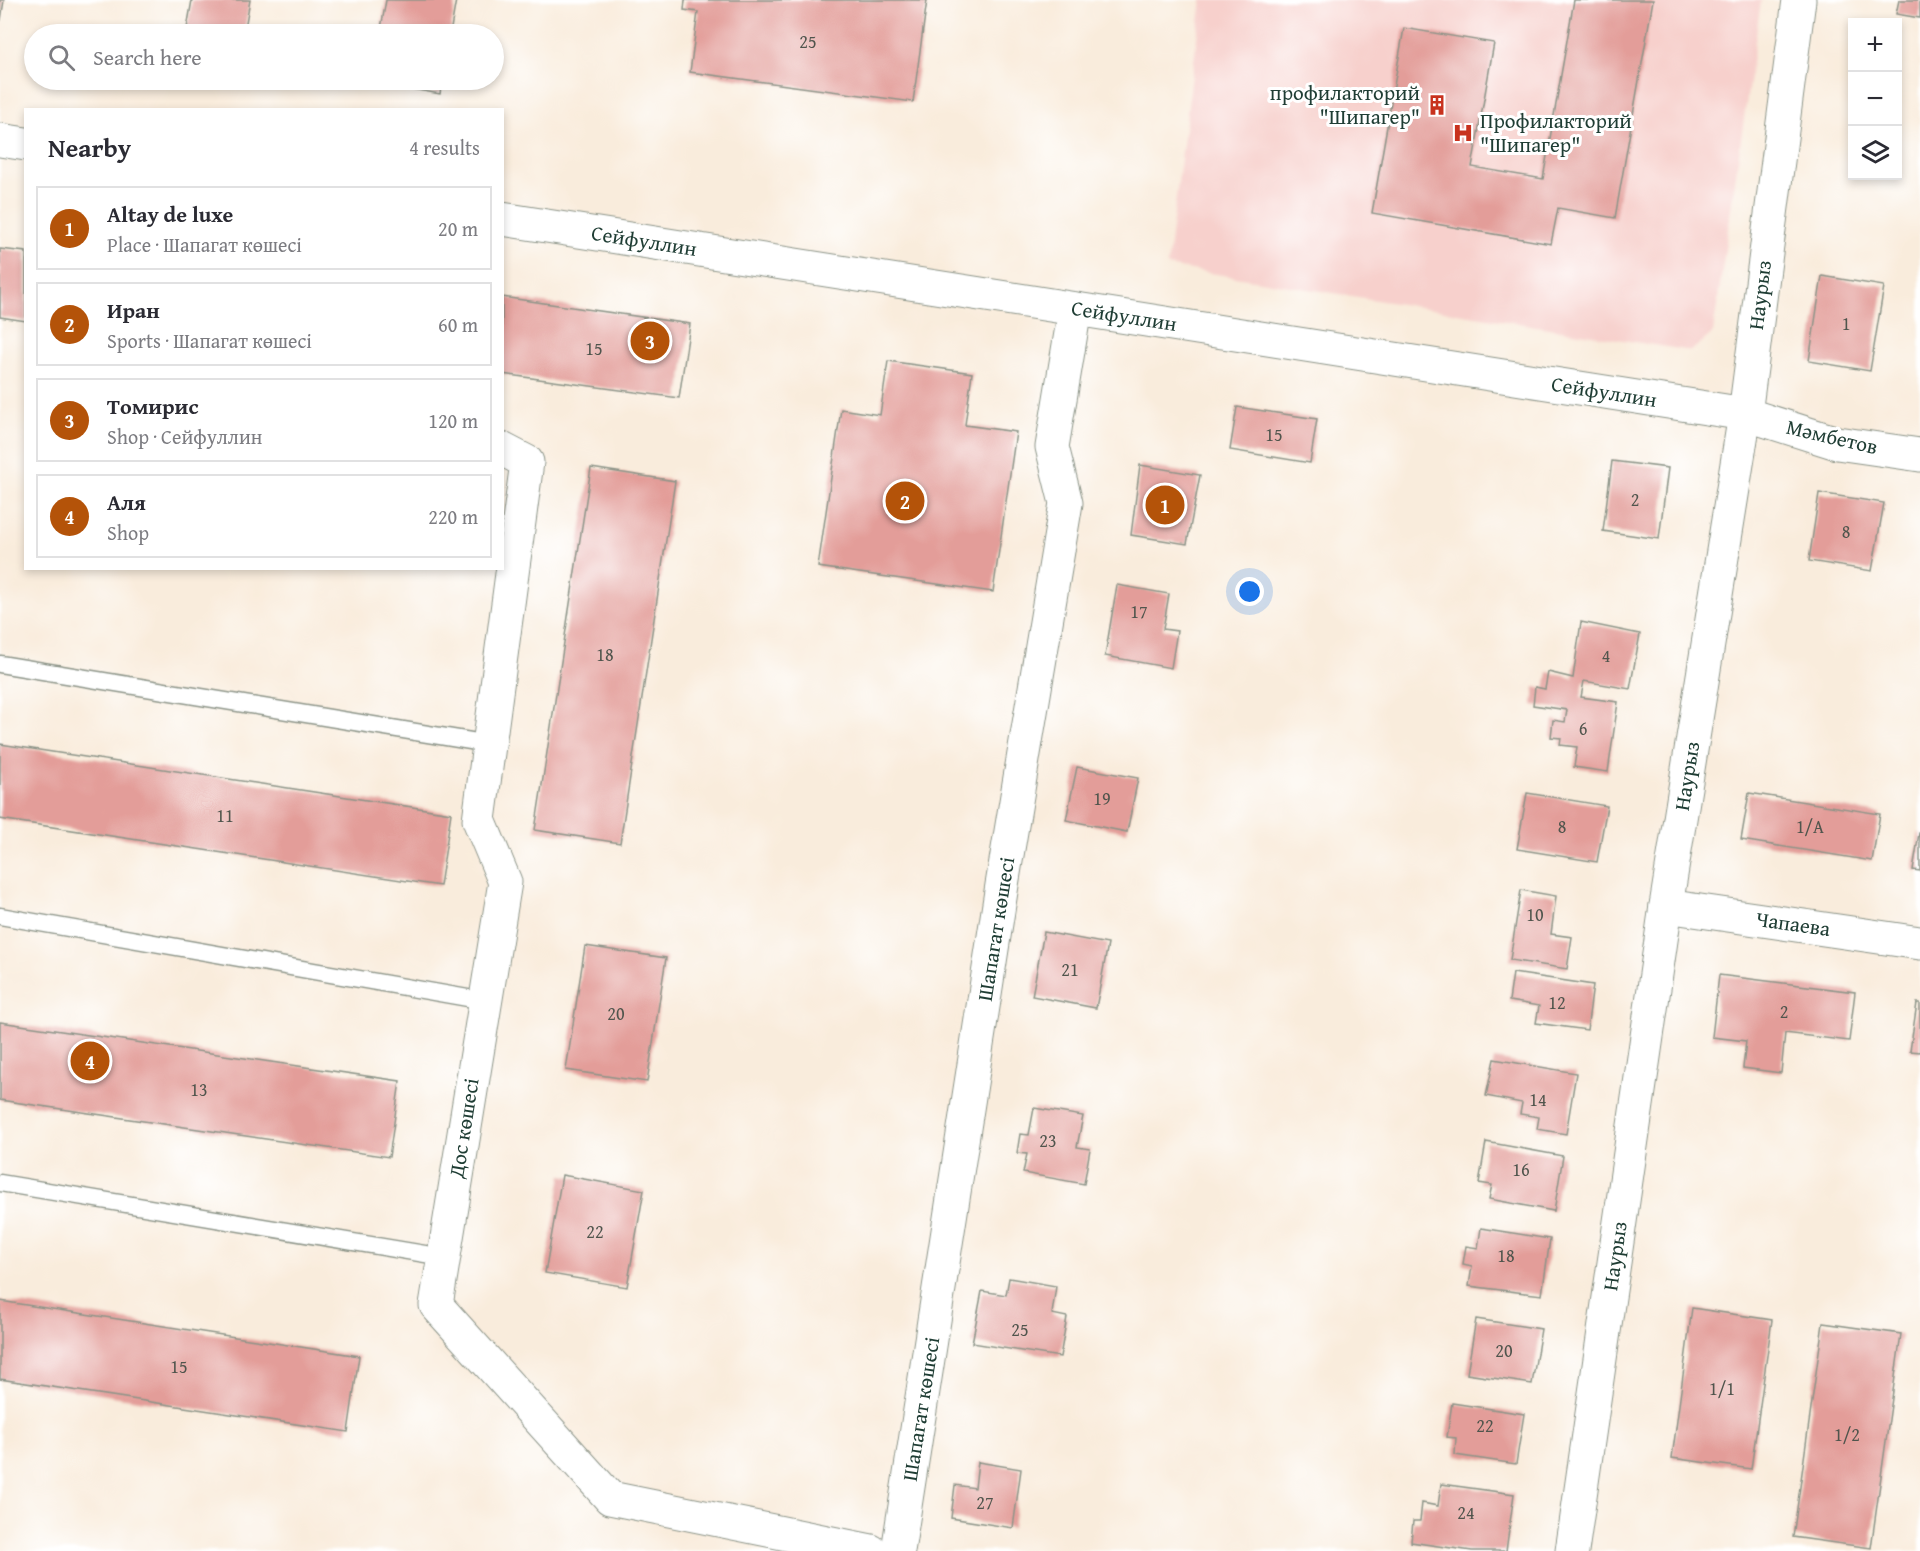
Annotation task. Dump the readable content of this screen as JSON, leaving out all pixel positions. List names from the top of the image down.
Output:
{
  "streets": {
    "street": [
      "Сейфуллин",
      "Наурыз",
      "Мәмбетов",
      "Чапаева",
      "Шапагат көшесі",
      "Дос көшесі"
    ]
  },
  "crossings": [
    ["Сейфуллин", "Наурыз"],
    ["Сейфуллин", "Мәмбетов"],
    ["Сейфуллин", "Шапагат көшесі"],
    ["Наурыз", "Мәмбетов"],
    ["Наурыз", "Чапаева"]
  ],
  "places": {
    "building": ["профилакторий \"Шипагер\""],
    "hospital": ["Профилакторий \"Шипагер\""]
  },
  "house_numbers": [
    "25",
    "1",
    "15",
    "15",
    "2",
    "8",
    "17",
    "18",
    "4",
    "6",
    "19",
    "11",
    "8",
    "1/А",
    "10",
    "21",
    "12",
    "2",
    "20",
    "13",
    "14",
    "23",
    "16",
    "22",
    "18",
    "25",
    "20",
    "15",
    "1/1",
    "22",
    "1/2",
    "27",
    "24"
  ],
  "page": {
    "map_buttons": ["+", "−"],
    "search": "Search here",
    "heading": ["Nearby", "4 results"],
    "list": [
      {
        "mark": "1",
        "name": "Altay de luxe",
        "note": "Place · Шапагат көшесі",
        "value": "20 m"
      },
      {
        "mark": "2",
        "name": "Иран",
        "note": "Sports · Шапагат көшесі",
        "value": "60 m"
      },
      {
        "mark": "3",
        "name": "Томирис",
        "note": "Shop · Сейфуллин",
        "value": "120 m"
      },
      {
        "mark": "4",
        "name": "Аля",
        "note": "Shop",
        "value": "220 m"
      }
    ],
    "pins": [
      "3",
      "2",
      "1",
      "4"
    ]
  }
}
